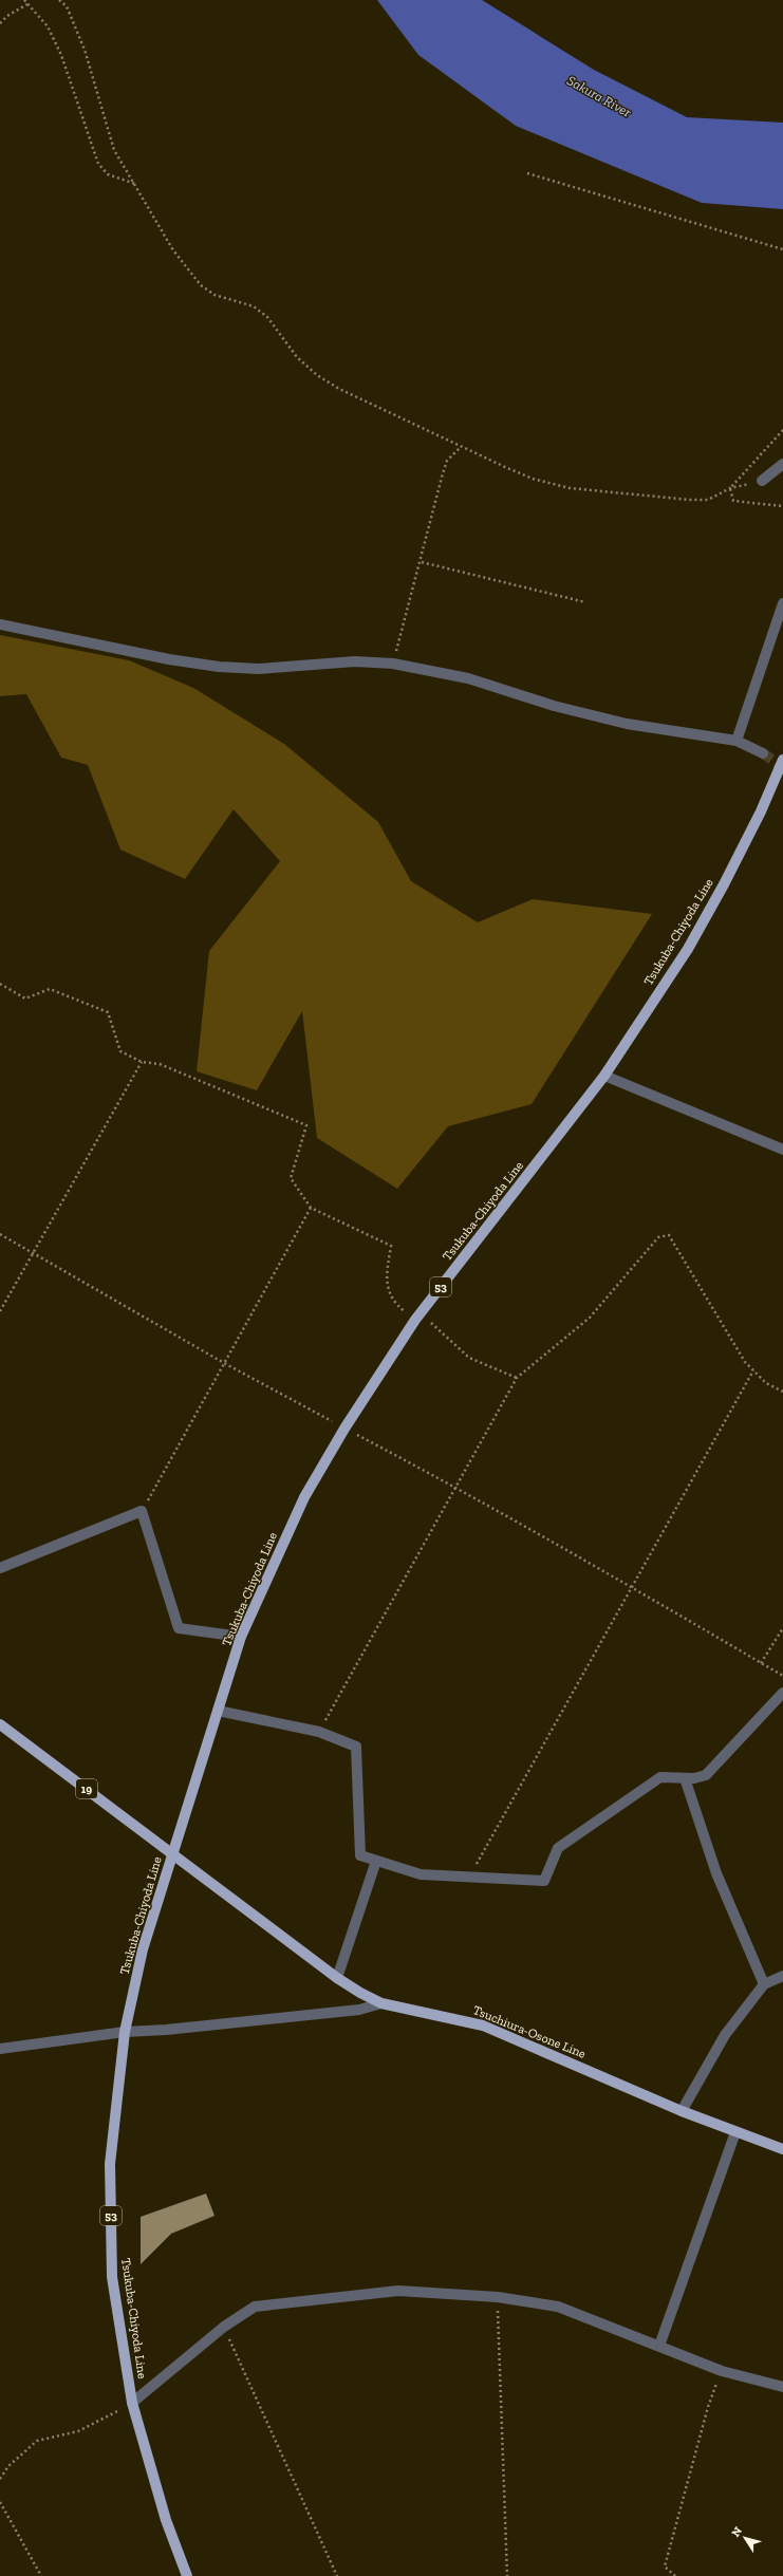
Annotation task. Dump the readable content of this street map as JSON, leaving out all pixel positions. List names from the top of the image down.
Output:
{
  "streets": {
    "main road": [
      "Tsukuba-Chiyoda Line",
      "53",
      "19",
      "Tsuchiura-Osone Line"
    ]
  },
  "crossings": [
    ["Tsukuba-Chiyoda Line", "19"],
    ["Tsukuba-Chiyoda Line", "Tsuchiura-Osone Line"],
    ["19", "Tsuchiura-Osone Line"]
  ],
  "water": ["Sakura River"],
  "north": "top left"
}
